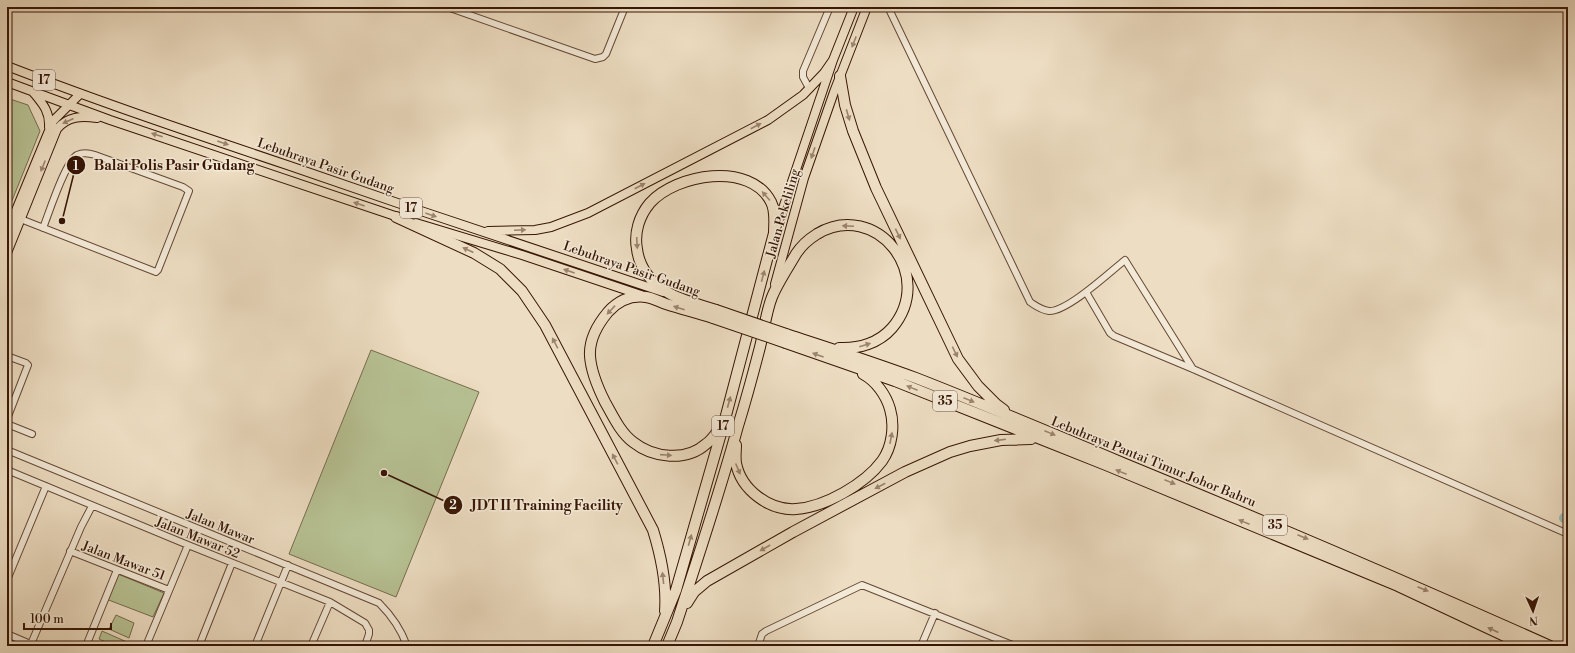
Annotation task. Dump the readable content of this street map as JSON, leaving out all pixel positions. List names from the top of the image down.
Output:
{
  "streets": {
    "highway": [
      "17",
      "Lebuhraya Pasir Gudang",
      "Jalan Pekeliling",
      "35",
      "Lebuhraya Pantai Timur Johor Bahru"
    ],
    "street": ["Jalan Mawar", "Jalan Mawar 52", "Jalan Mawar 51"]
  },
  "crossings": [
    ["17", "Jalan Pekeliling"],
    ["Lebuhraya Pasir Gudang", "Lebuhraya Pantai Timur Johor Bahru"]
  ],
  "places": ["Balai Polis Pasir Gudang", "JDT II Training Facility"],
  "scale_bar": "100 m",
  "north": "bottom"
}
